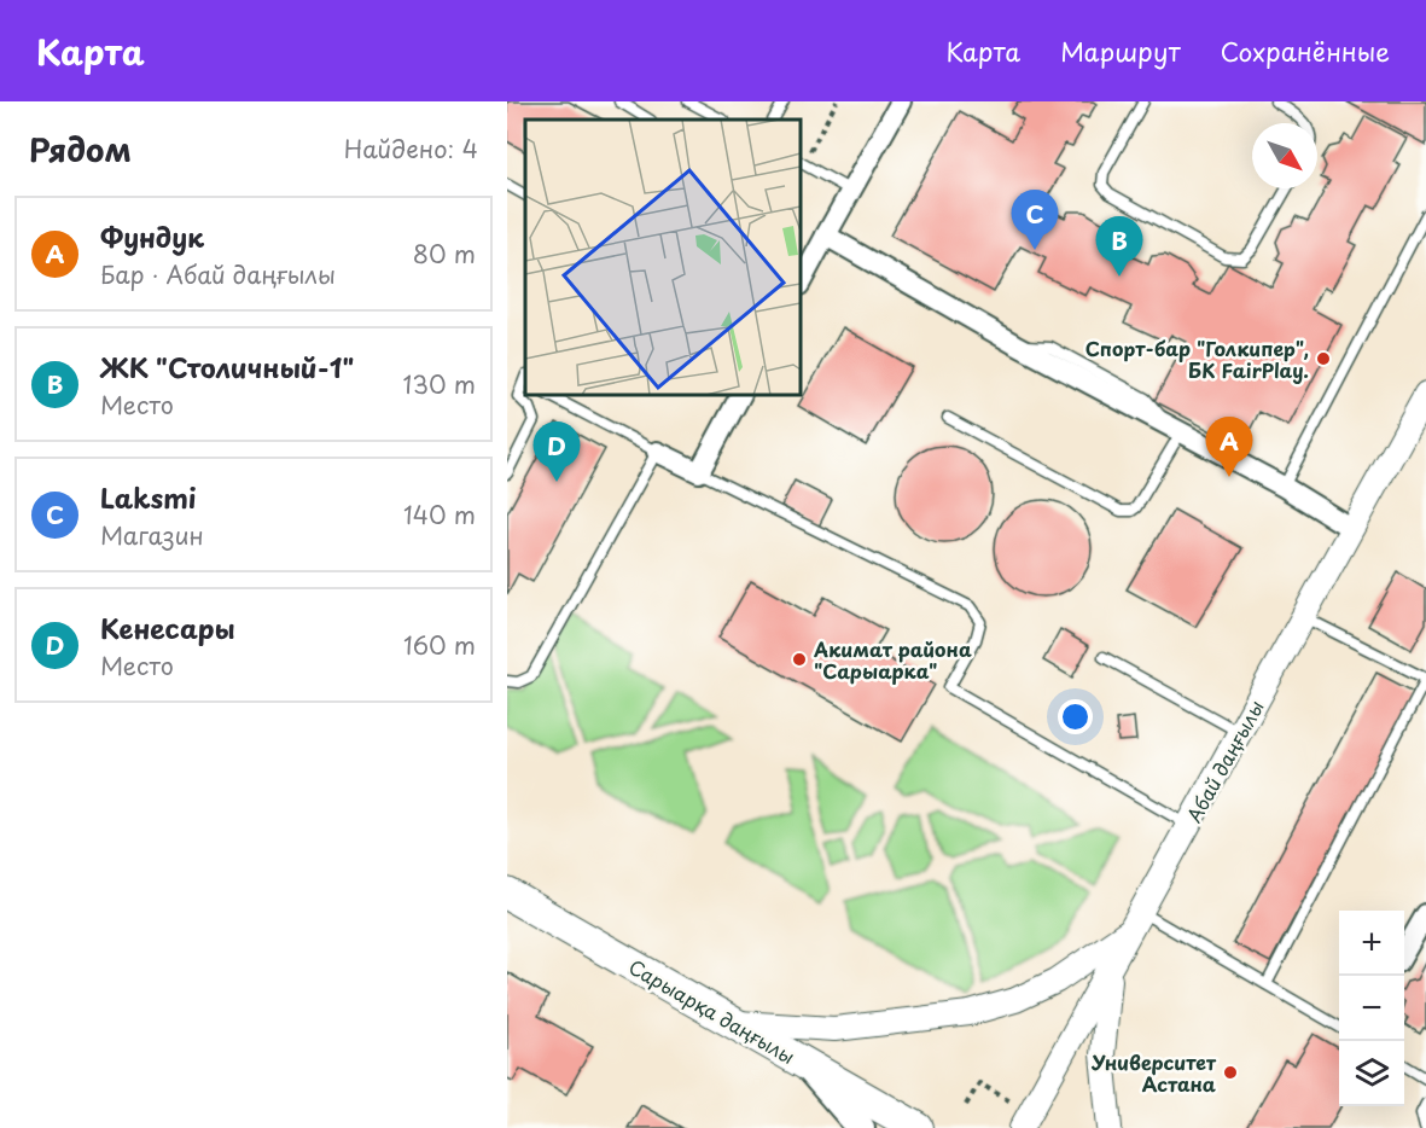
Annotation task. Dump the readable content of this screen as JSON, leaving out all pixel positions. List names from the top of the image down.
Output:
{
  "streets": {
    "main road": ["Сарыарқа даңғылы"],
    "street": ["Абай даңғылы"]
  },
  "places": ["Спорт-бар \"Голкипер\", БК FairPlay.", "Акимат района \"Сарыарка\"", "Университет Астана"],
  "north": "bottom right",
  "page": {
    "header": "Карта",
    "nav": ["Карта", "Маршрут", "Сохранённые"],
    "heading": ["Рядом", "Найдено: 4"],
    "pins": [
      "C",
      "B",
      "A",
      "D"
    ],
    "list": [
      {
        "mark": "A",
        "name": "Фундук",
        "note": "Бар · Абай даңғылы",
        "value": "80 m"
      },
      {
        "mark": "B",
        "name": "ЖК \"Столичный-1\"",
        "note": "Место",
        "value": "130 m"
      },
      {
        "mark": "C",
        "name": "Laksmi",
        "note": "Магазин",
        "value": "140 m"
      },
      {
        "mark": "D",
        "name": "Кенесары",
        "note": "Место",
        "value": "160 m"
      }
    ],
    "map_buttons": ["+", "−"]
  }
}
